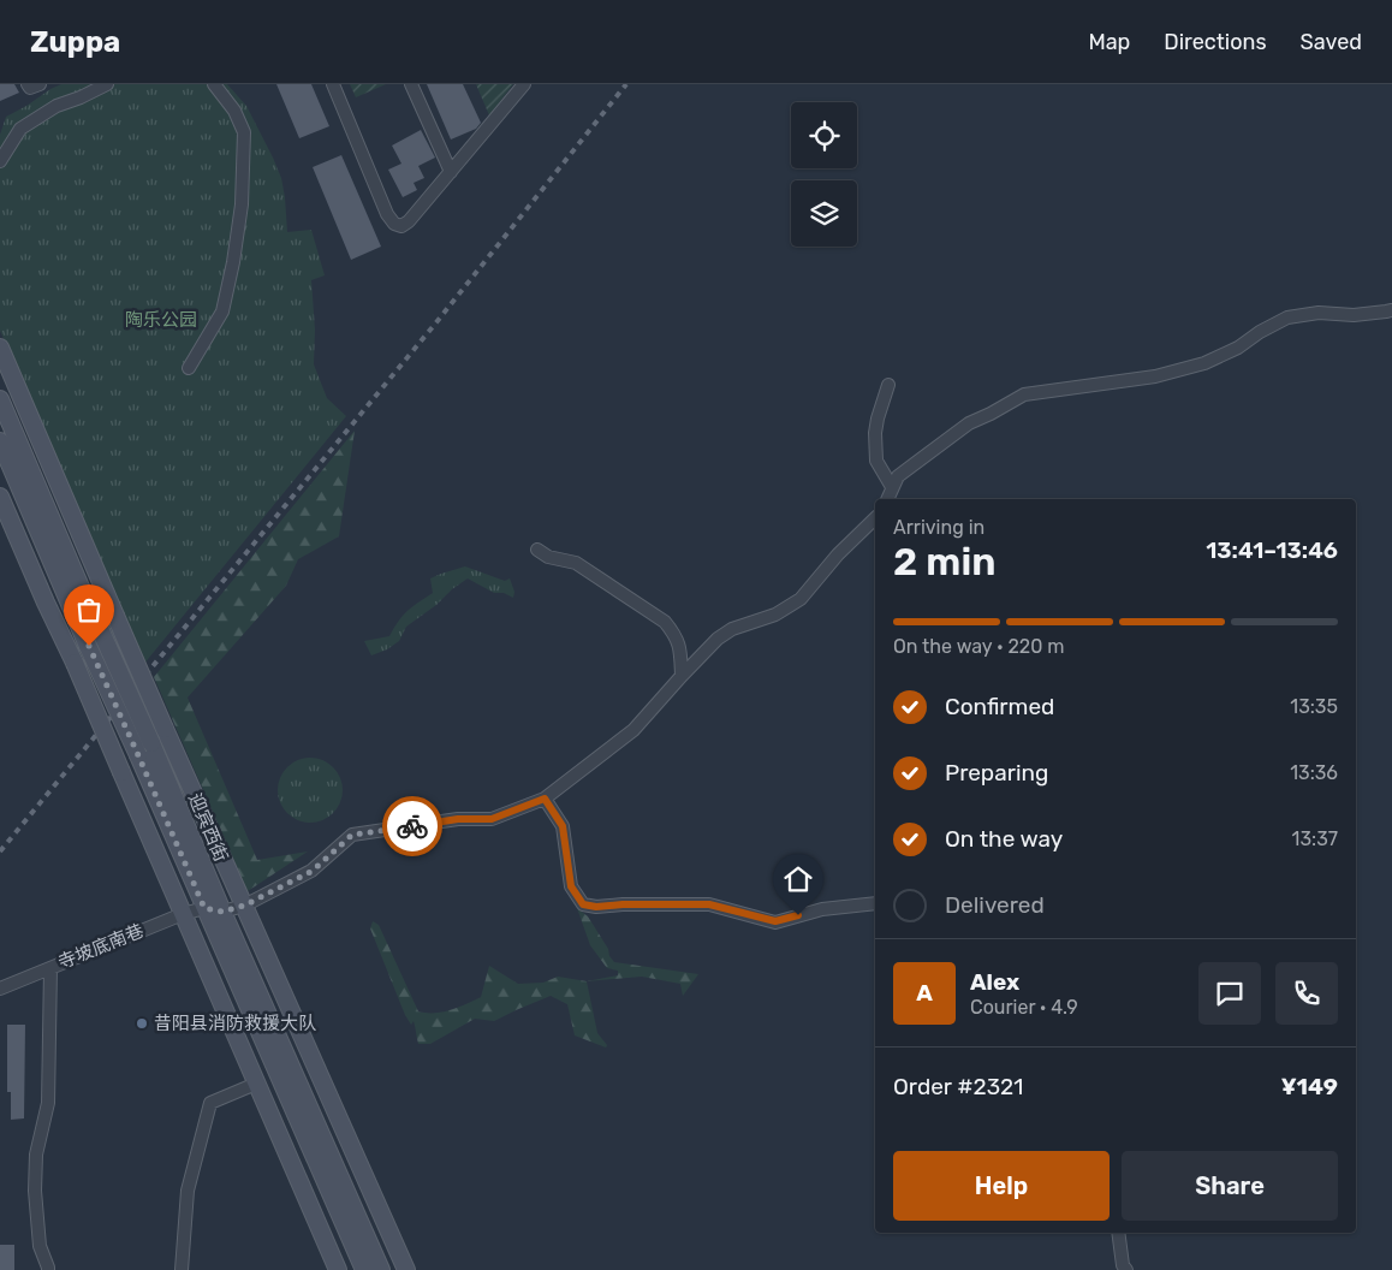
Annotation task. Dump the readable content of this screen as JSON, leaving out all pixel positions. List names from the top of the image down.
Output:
{
  "streets": {
    "main road": ["迎宾西街"],
    "street": ["寺坡底南巷"]
  },
  "crossings": [
    ["迎宾西街", "寺坡底南巷"]
  ],
  "parks": ["陶乐公园"],
  "places": ["昔阳县消防救援大队"],
  "page": {
    "header": "Zuppa",
    "nav": ["Map", "Directions", "Saved"],
    "heading": ["2 min", "Arriving in", "13:41–13:46"],
    "panel": [
      "Alex",
      "Courier · 4.9",
      "Order #2321",
      "¥149"
    ],
    "bar": "On the way · 220 m",
    "list": [
      ["Confirmed", "13:35"],
      ["Preparing", "13:36"],
      ["On the way", "13:37"],
      "Delivered"
    ],
    "round": "A",
    "buttons": ["Help", "Share"]
  }
}
